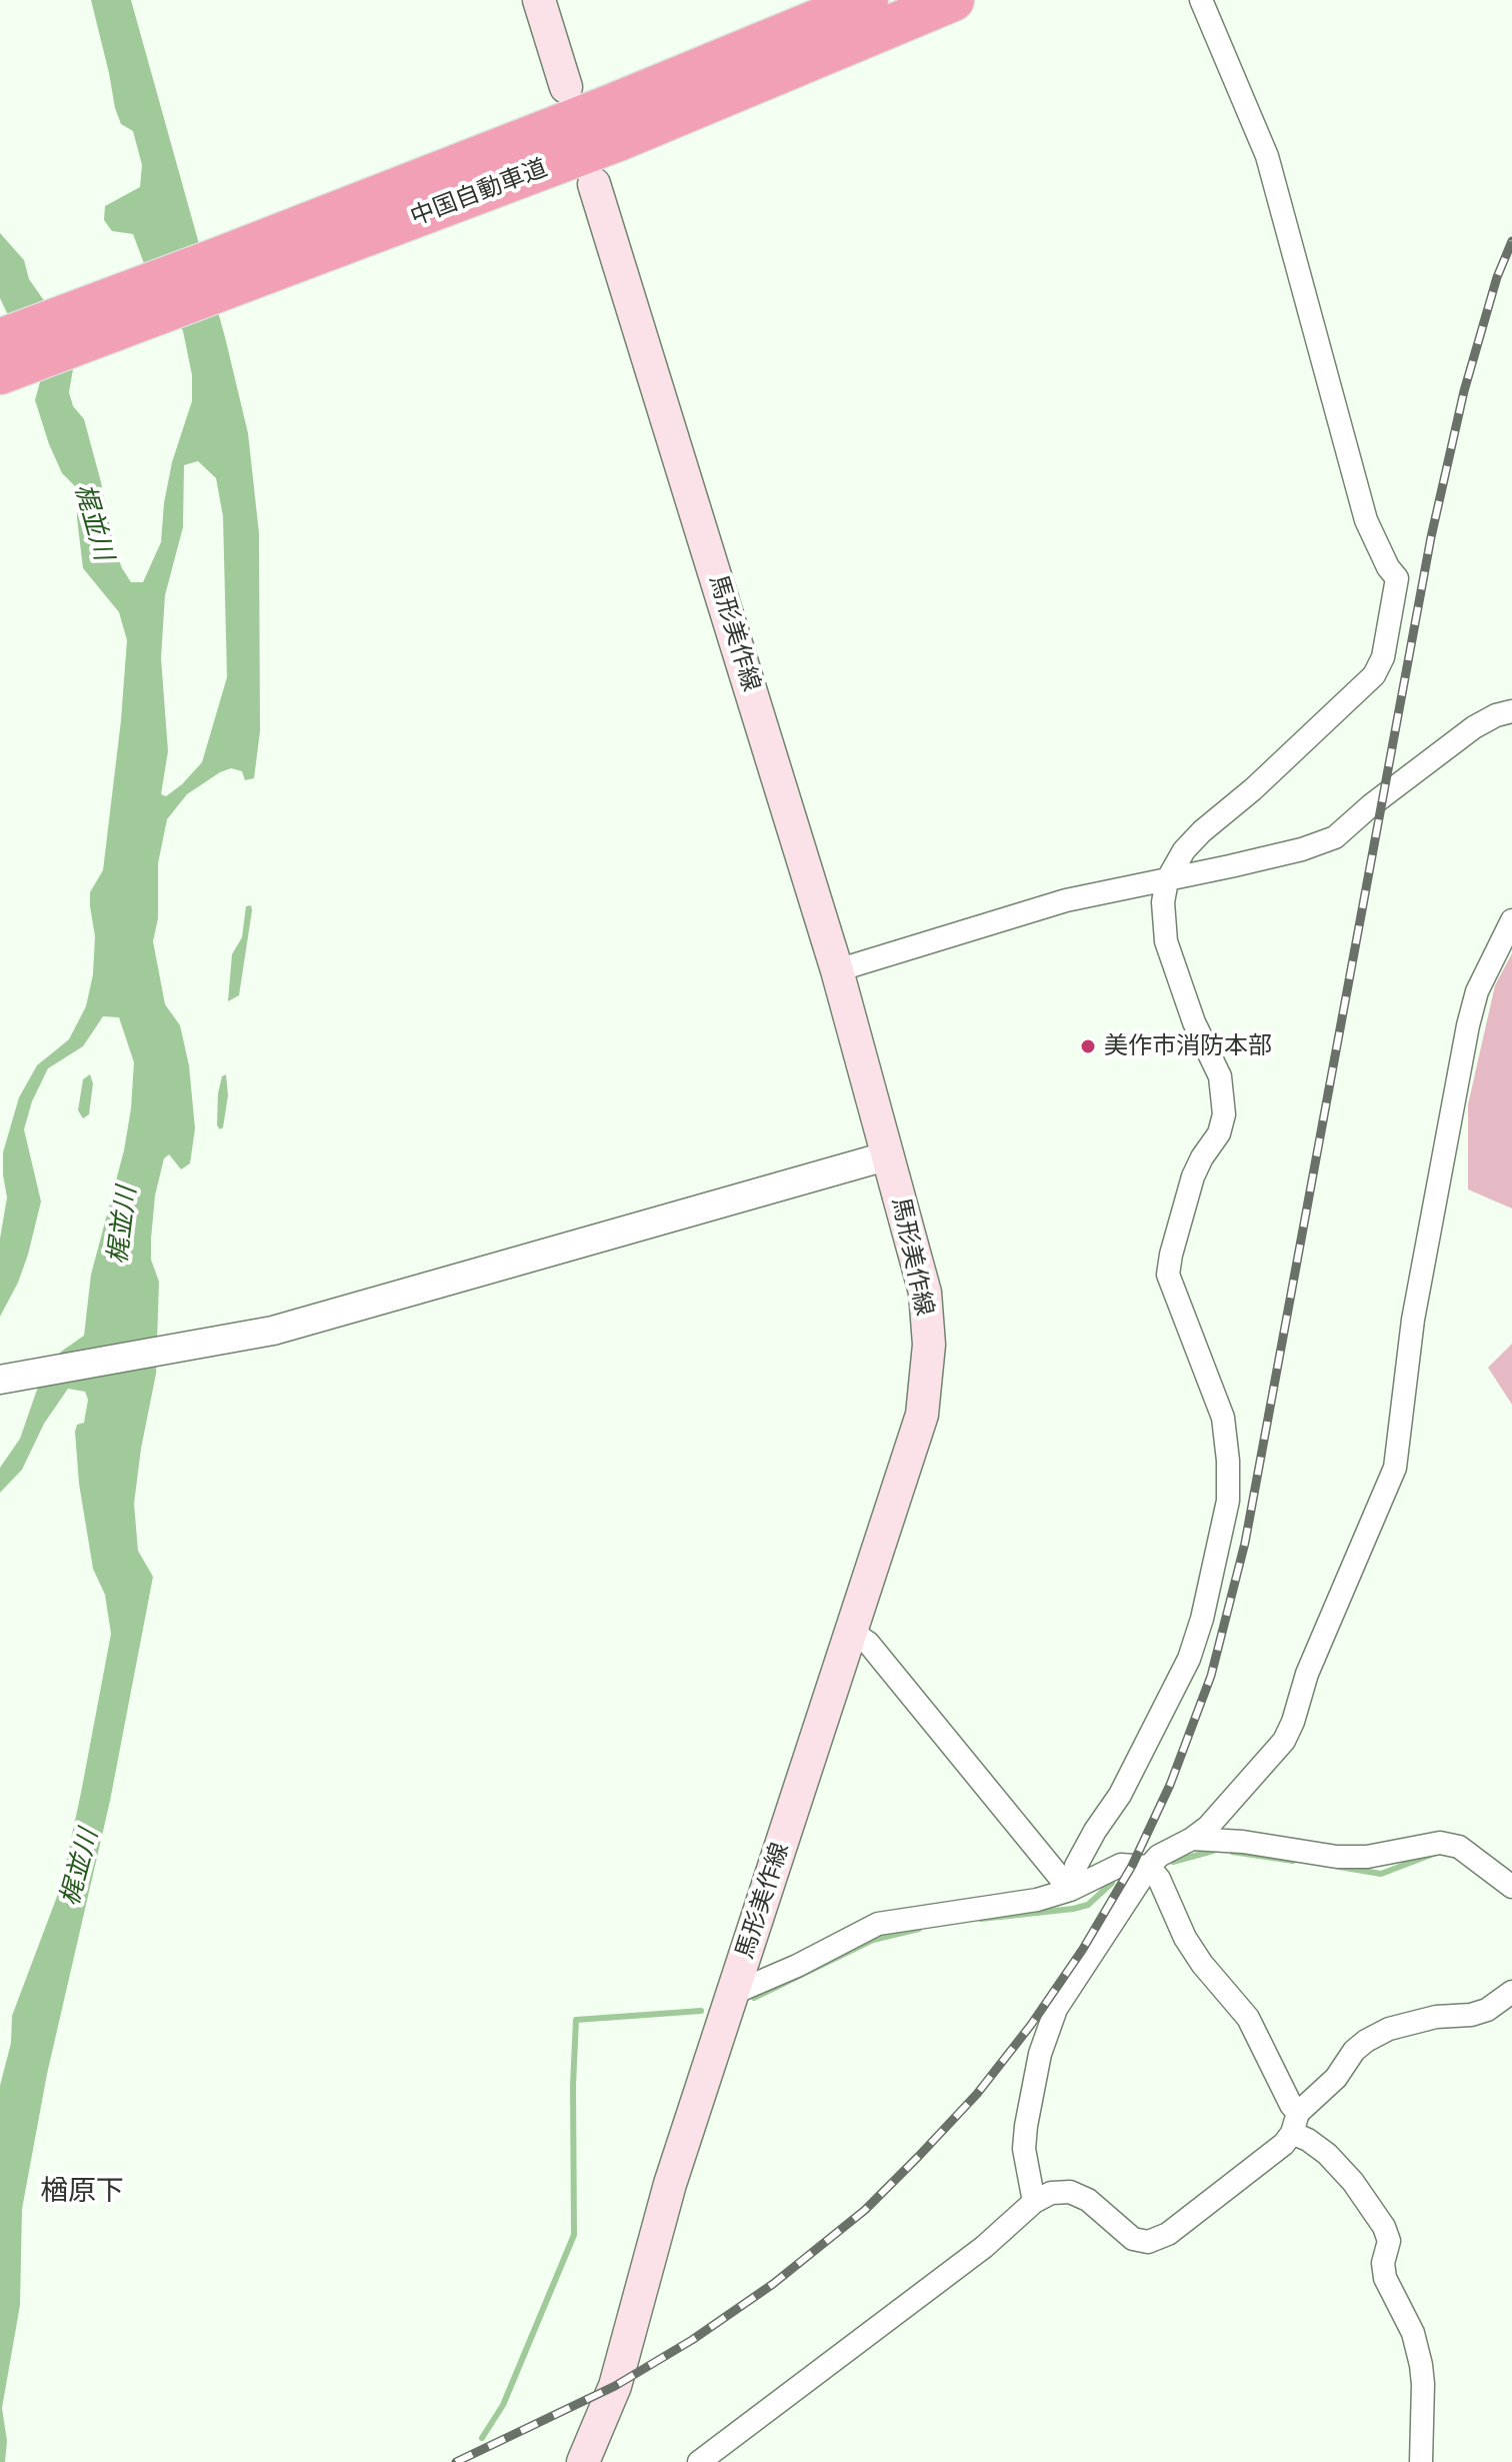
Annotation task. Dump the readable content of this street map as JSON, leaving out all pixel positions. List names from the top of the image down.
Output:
{
  "streets": {
    "highway": ["中国自動車道"],
    "main road": ["馬形美作線"]
  },
  "districts": ["楢原下"],
  "water": ["梶並川"],
  "places": ["美作市消防本部"]
}
